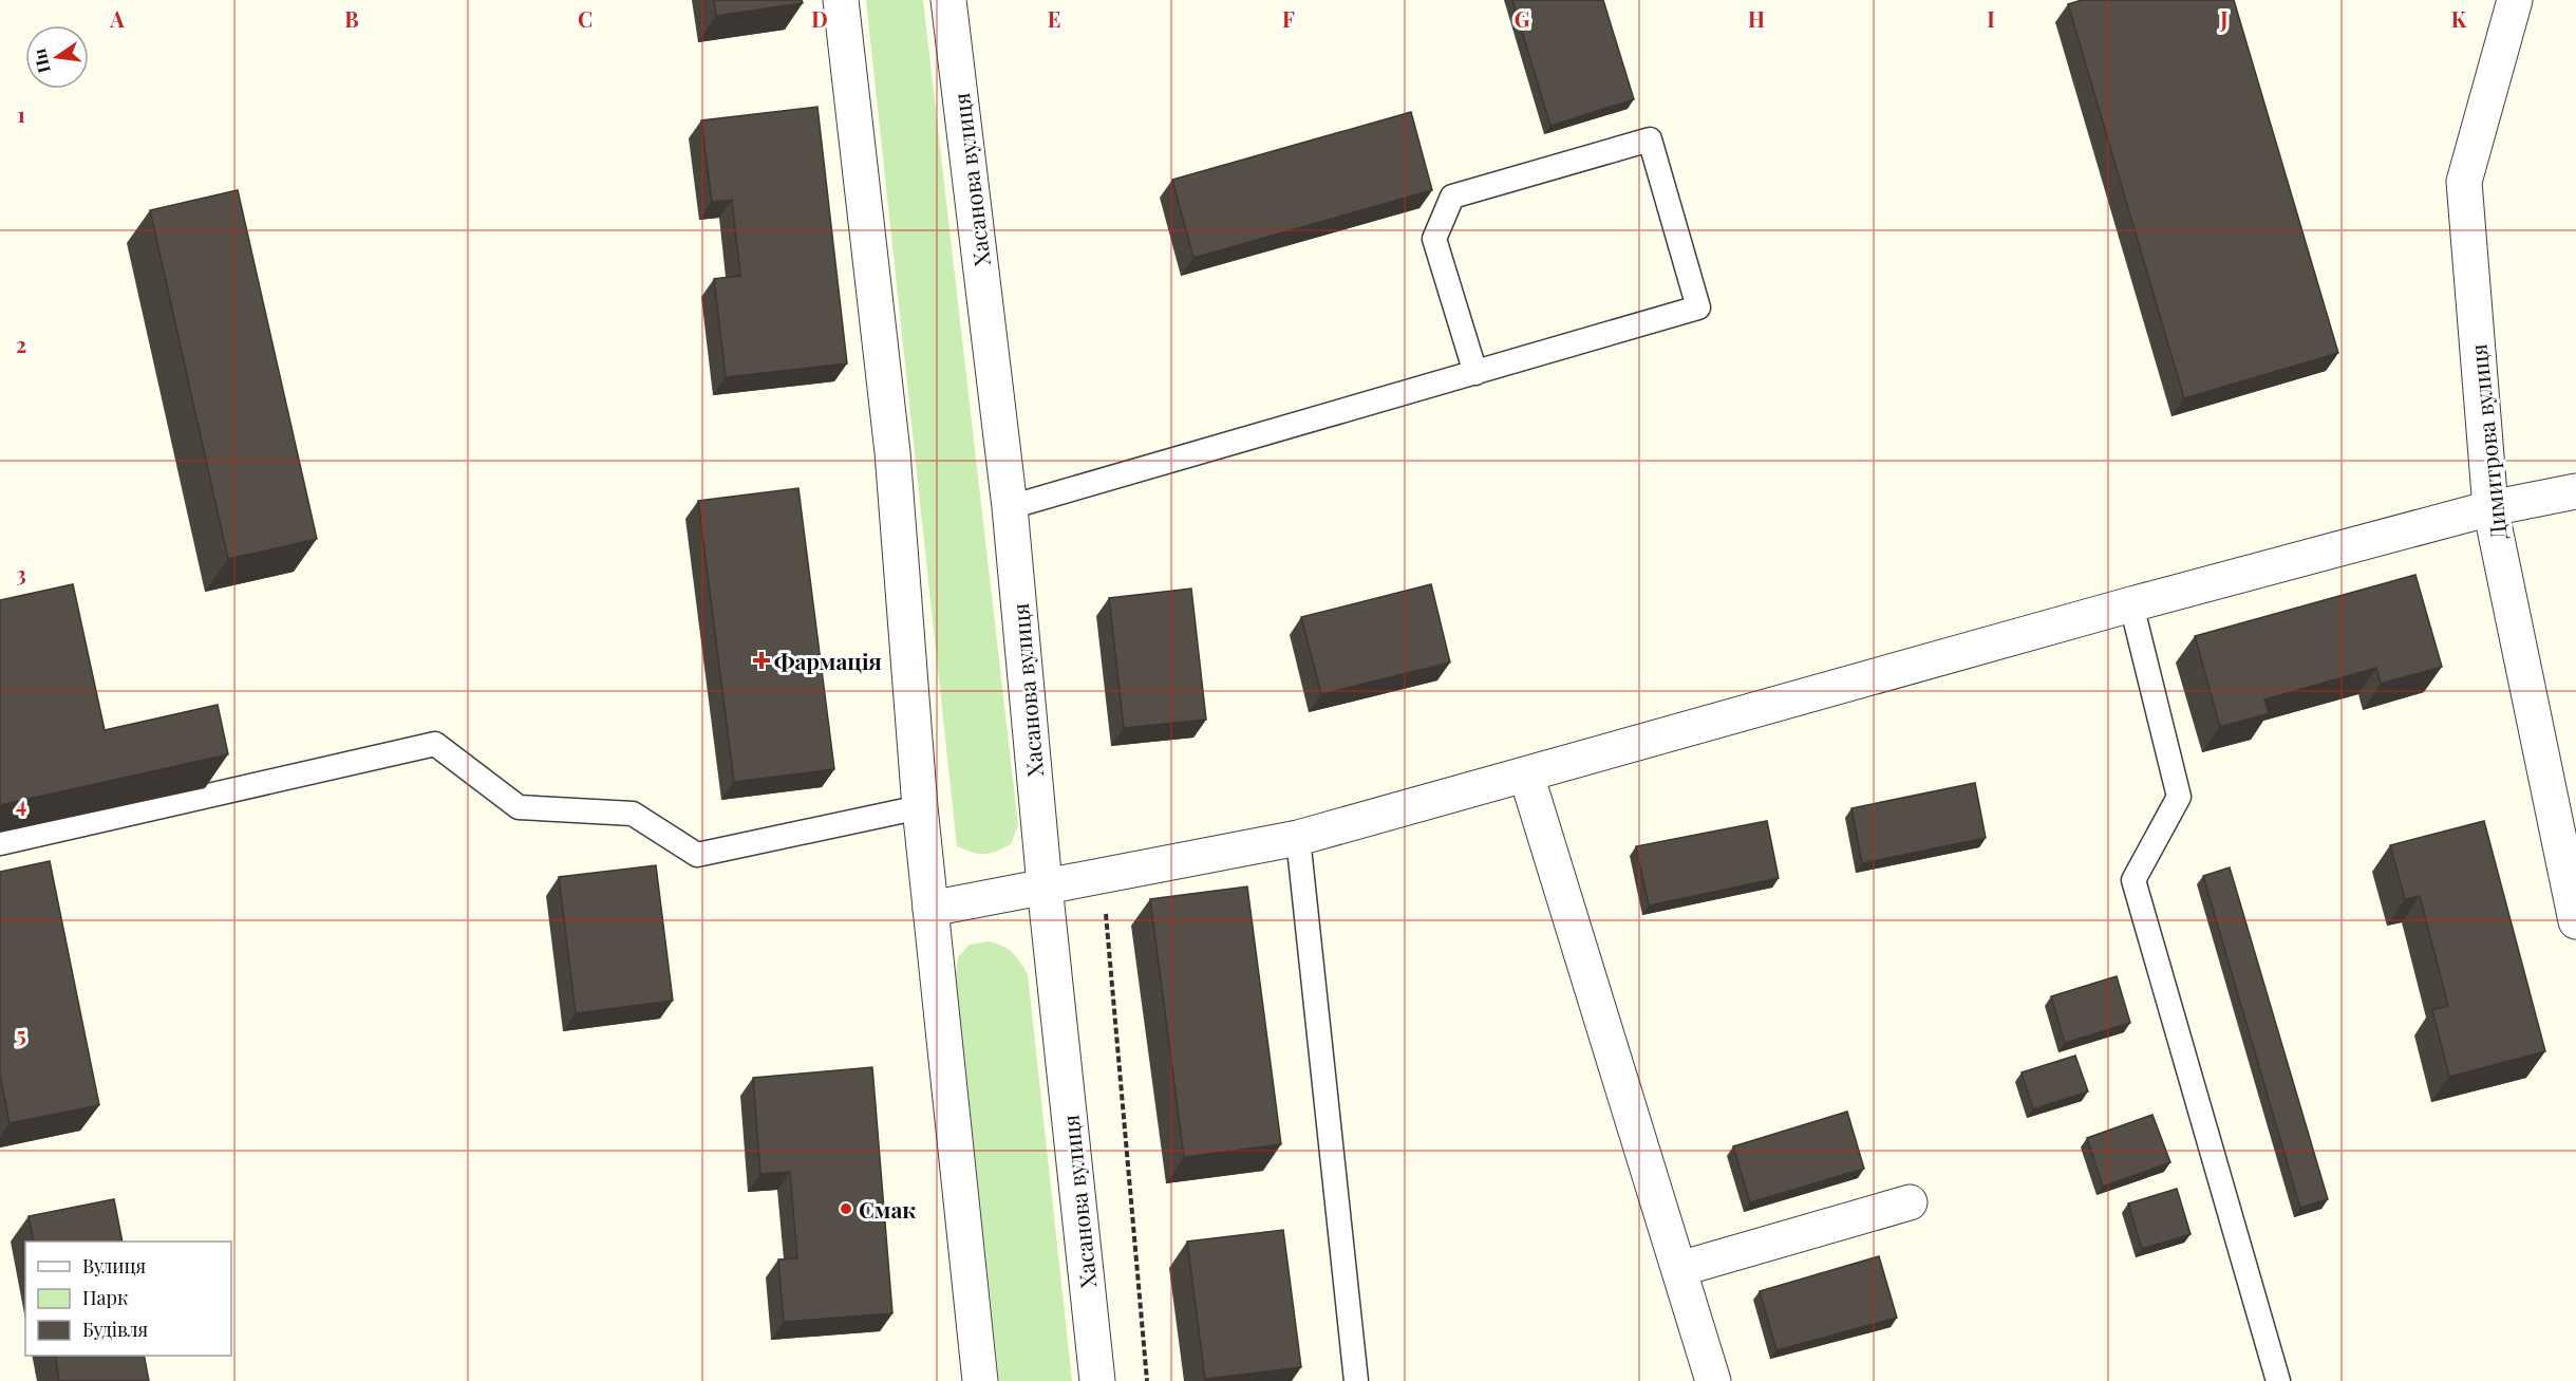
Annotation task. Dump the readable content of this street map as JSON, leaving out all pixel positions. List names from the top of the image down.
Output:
{
  "streets": {
    "street": ["Хасанова вулиця", "Димитрова вулиця"]
  },
  "places": {
    "health": ["Фармація"],
    "other": ["Смак"]
  },
  "legend": ["Вулиця", "Парк", "Будівля"],
  "north": "left",
  "grid": {
    "columns": [
      "A",
      "B",
      "C",
      "D",
      "E",
      "F",
      "G",
      "H",
      "I",
      "J",
      "K"
    ],
    "rows": [
      "1",
      "2",
      "3",
      "4",
      "5"
    ]
  }
}
